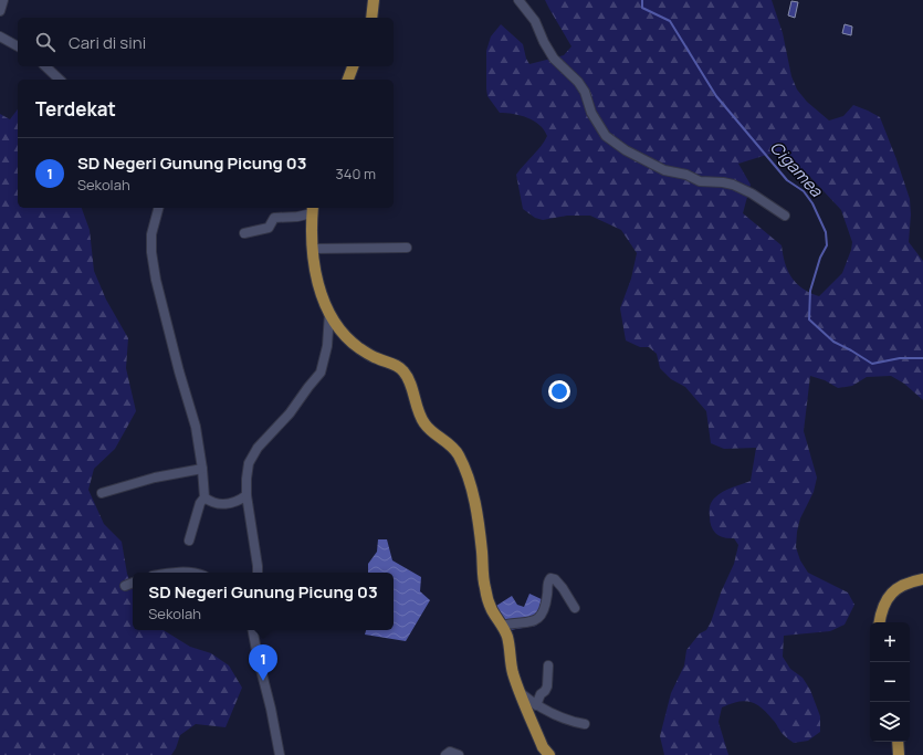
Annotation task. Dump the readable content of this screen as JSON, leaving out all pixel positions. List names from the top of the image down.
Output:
{
  "water": ["Cigamea"],
  "page": {
    "search": "Cari di sini",
    "heading": "Terdekat",
    "list": [
      {
        "mark": "1",
        "name": "SD Negeri Gunung Picung 03",
        "note": "Sekolah",
        "value": "340 m"
      }
    ],
    "popup": ["SD Negeri Gunung Picung 03", "Sekolah"],
    "map_buttons": ["+", "−"],
    "pins": "1"
  }
}
